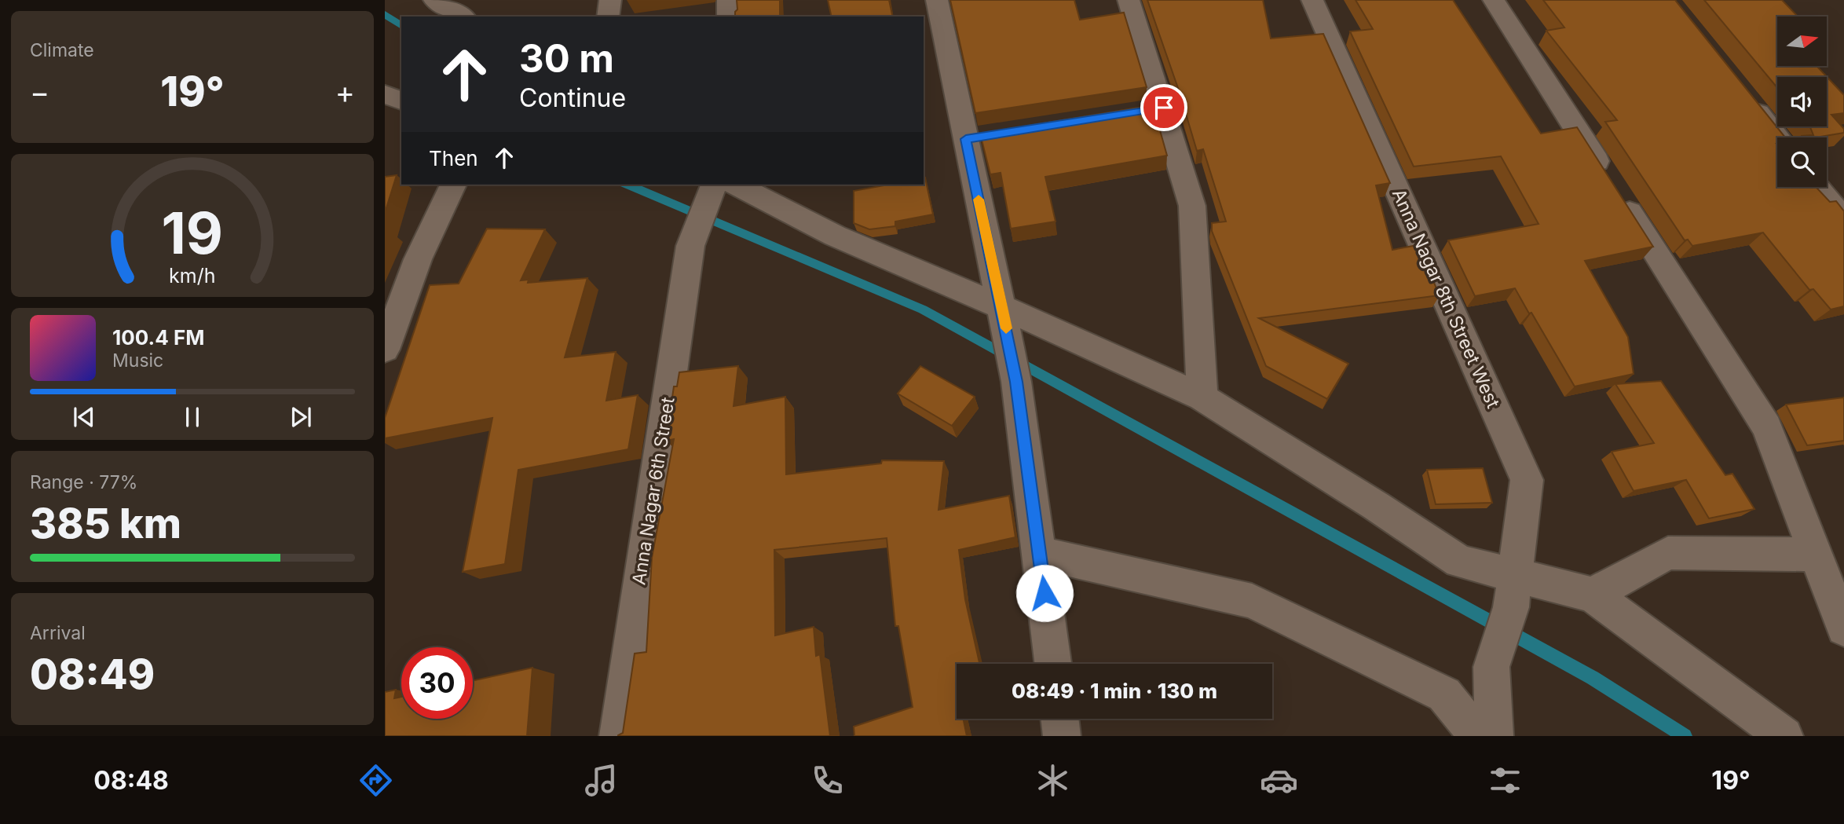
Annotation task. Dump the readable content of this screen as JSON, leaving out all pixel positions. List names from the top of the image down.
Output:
{
  "streets": {
    "street": ["Anna Nagar 8th Street West", "Anna Nagar 6th Street"]
  },
  "north": "right",
  "page": {
    "tile": [
      "Climate",
      ["Range · 77%", "385 km"],
      ["Arrival", "08:49"]
    ],
    "turn": ["30 m", "Continue"],
    "heat": ["−", "19°", "+"],
    "then": "Then",
    "song": ["100.4 FM", "Music"],
    "limit": "30",
    "trip": "08:49 · 1 min · 130 m",
    "tabs": ["08:48", "19°"],
    "gauge": ["19", "km/h"]
  }
}
